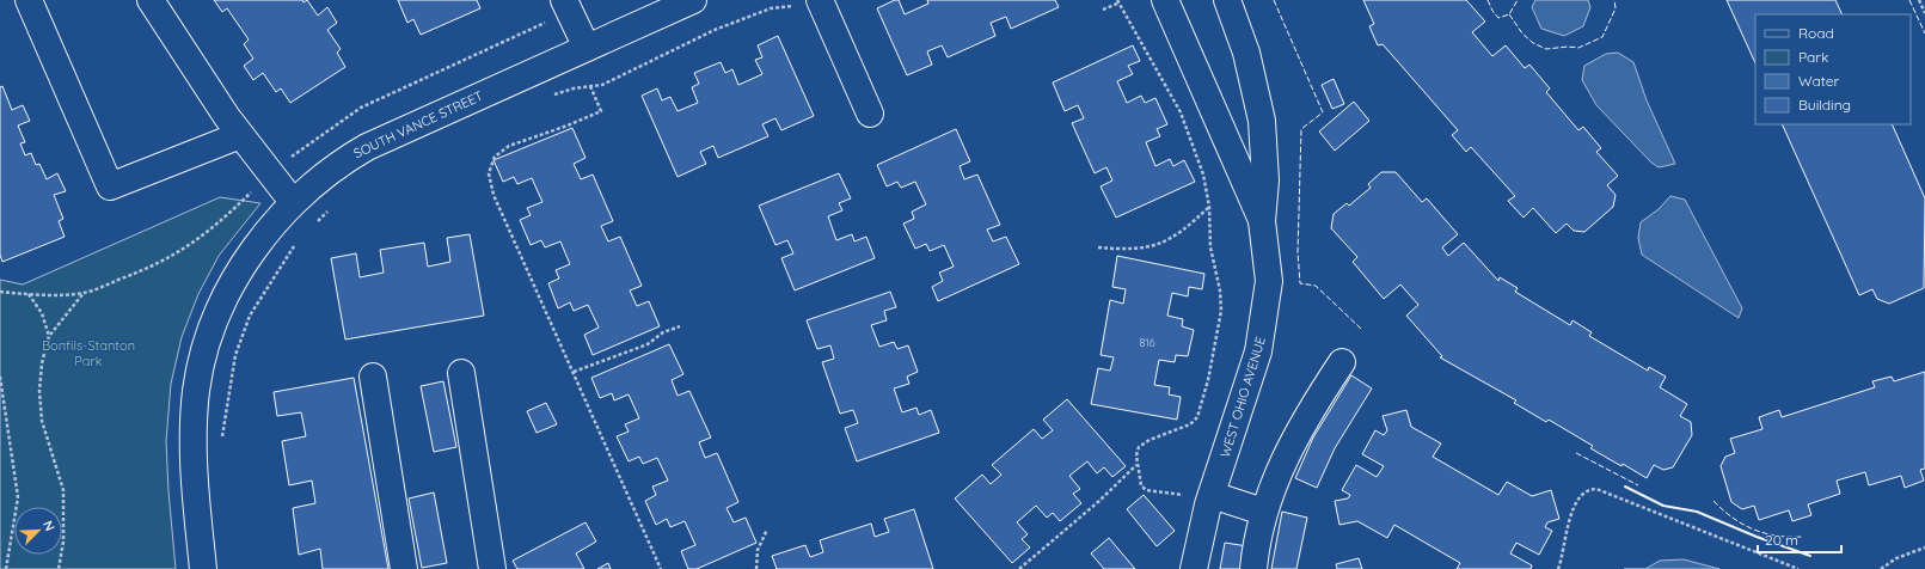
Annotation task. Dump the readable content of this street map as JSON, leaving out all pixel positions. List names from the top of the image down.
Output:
{
  "streets": {
    "street": ["SOUTH VANCE STREET", "WEST OHIO AVENUE"]
  },
  "parks": ["Bonfils-Stanton Park"],
  "house_numbers": ["816"],
  "legend": [
    "Road",
    "Park",
    "Water",
    "Building"
  ],
  "scale_bar": "20 m",
  "north": "top right"
}
